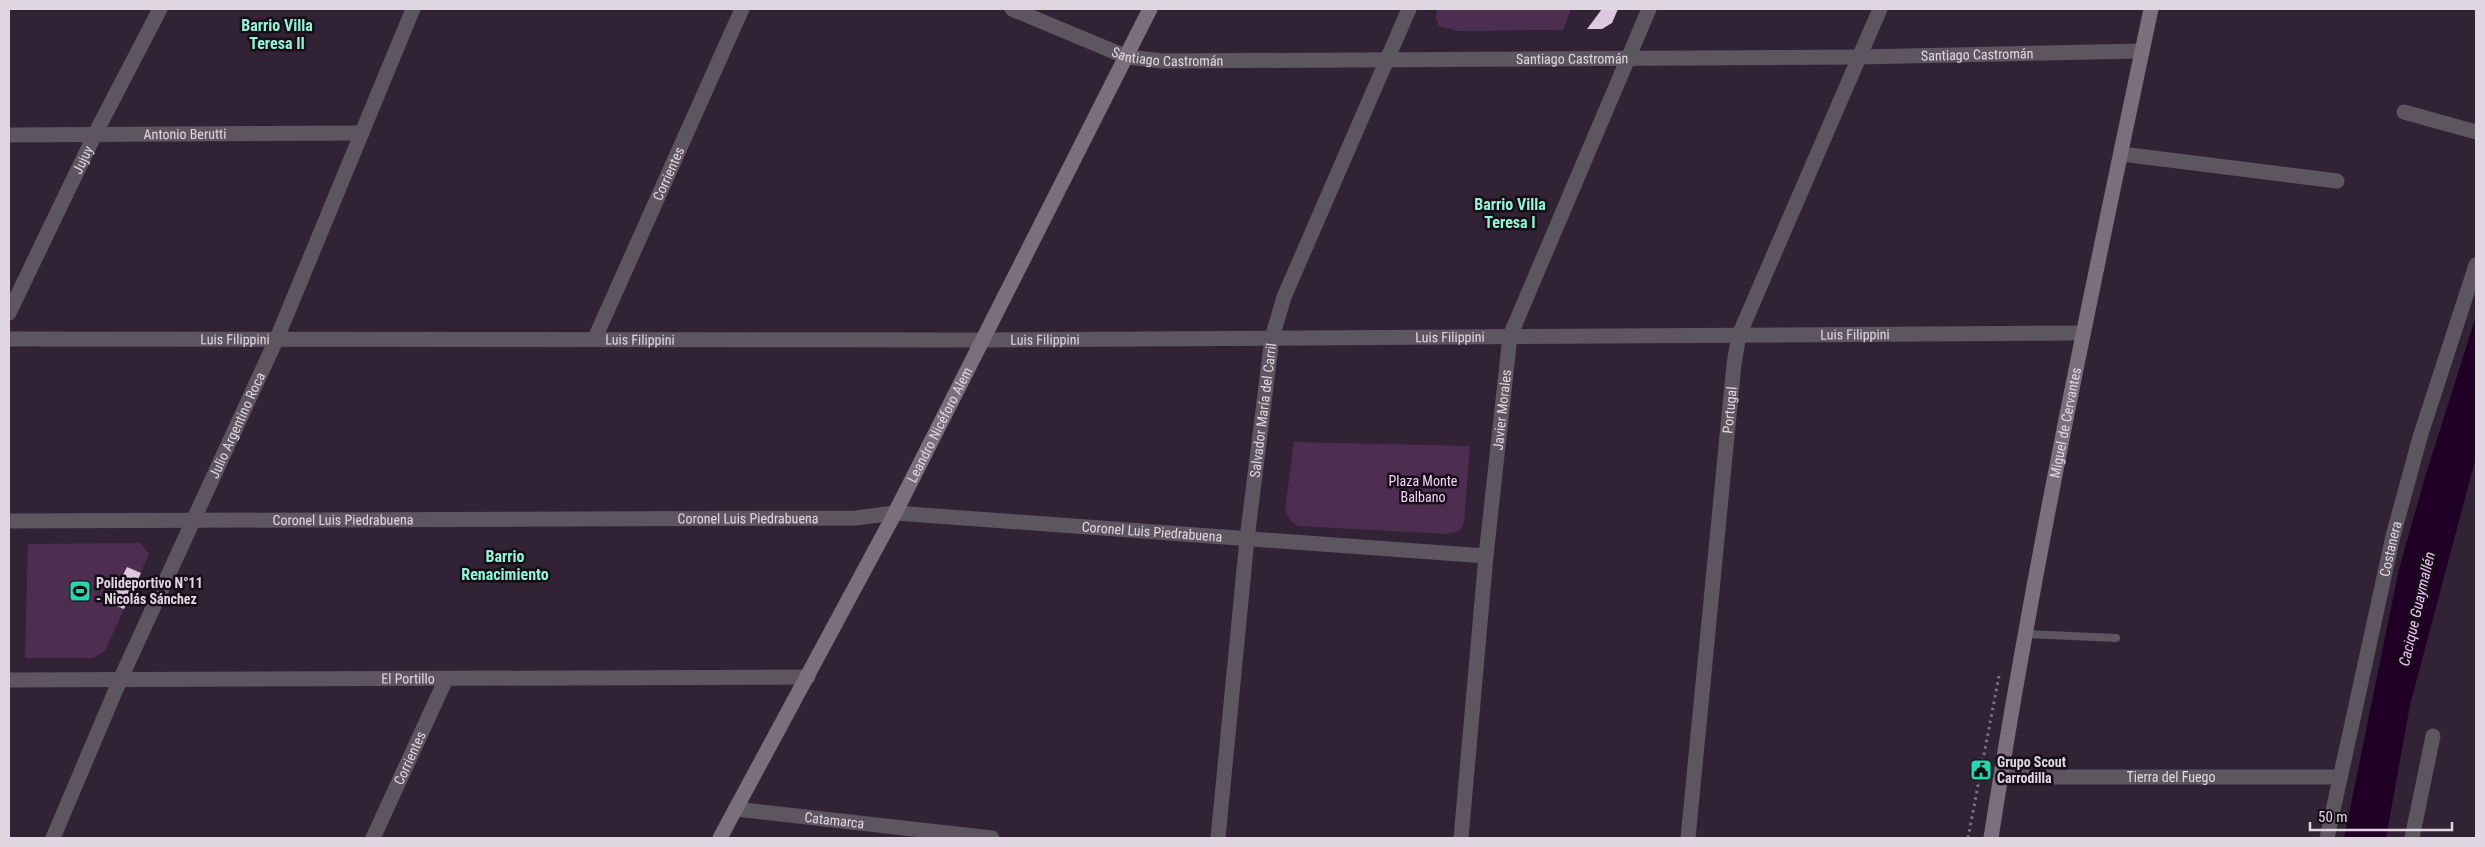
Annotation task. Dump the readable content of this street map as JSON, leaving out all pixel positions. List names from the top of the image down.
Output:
{
  "streets": {
    "street": [
      "Santiago Castromán",
      "Antonio Berutti",
      "Jujuy",
      "Corrientes",
      "Luis Filippini",
      "Javier Morales",
      "Portugal",
      "Salvador María del Carril",
      "Miguel de Cervantes",
      "Julio Argentino Roca",
      "Leandro Nicéforo Alem",
      "Coronel Luis Piedrabuena",
      "Costanera",
      "El Portillo",
      "Tierra del Fuego",
      "Catamarca"
    ]
  },
  "crossings": [
    ["Santiago Castromán", "Javier Morales"],
    ["Santiago Castromán", "Portugal"],
    ["Santiago Castromán", "Salvador María del Carril"],
    ["Santiago Castromán", "Miguel de Cervantes"],
    ["Santiago Castromán", "Leandro Nicéforo Alem"],
    ["Antonio Berutti", "Jujuy"],
    ["Antonio Berutti", "Julio Argentino Roca"],
    ["Corrientes", "Luis Filippini"],
    ["Corrientes", "El Portillo"],
    ["Luis Filippini", "Javier Morales"],
    ["Luis Filippini", "Portugal"],
    ["Luis Filippini", "Salvador María del Carril"],
    ["Luis Filippini", "Miguel de Cervantes"],
    ["Luis Filippini", "Julio Argentino Roca"],
    ["Luis Filippini", "Leandro Nicéforo Alem"],
    ["Javier Morales", "Coronel Luis Piedrabuena"],
    ["Salvador María del Carril", "Coronel Luis Piedrabuena"],
    ["Miguel de Cervantes", "Tierra del Fuego"],
    ["Julio Argentino Roca", "Coronel Luis Piedrabuena"],
    ["Julio Argentino Roca", "El Portillo"],
    ["Leandro Nicéforo Alem", "Coronel Luis Piedrabuena"],
    ["Leandro Nicéforo Alem", "El Portillo"],
    ["Leandro Nicéforo Alem", "Catamarca"],
    ["Costanera", "Tierra del Fuego"]
  ],
  "districts": ["Barrio Villa Teresa II", "Barrio Villa Teresa I", "Barrio Renacimiento"],
  "water": ["Cacique Guaymallén"],
  "parks": ["Plaza Monte Balbano"],
  "places": {
    "sports": ["Polideportivo N°11 - Nicolás Sánchez"],
    "public building": ["Grupo Scout Carrodilla"]
  },
  "scale_bar": "50 m"
}
